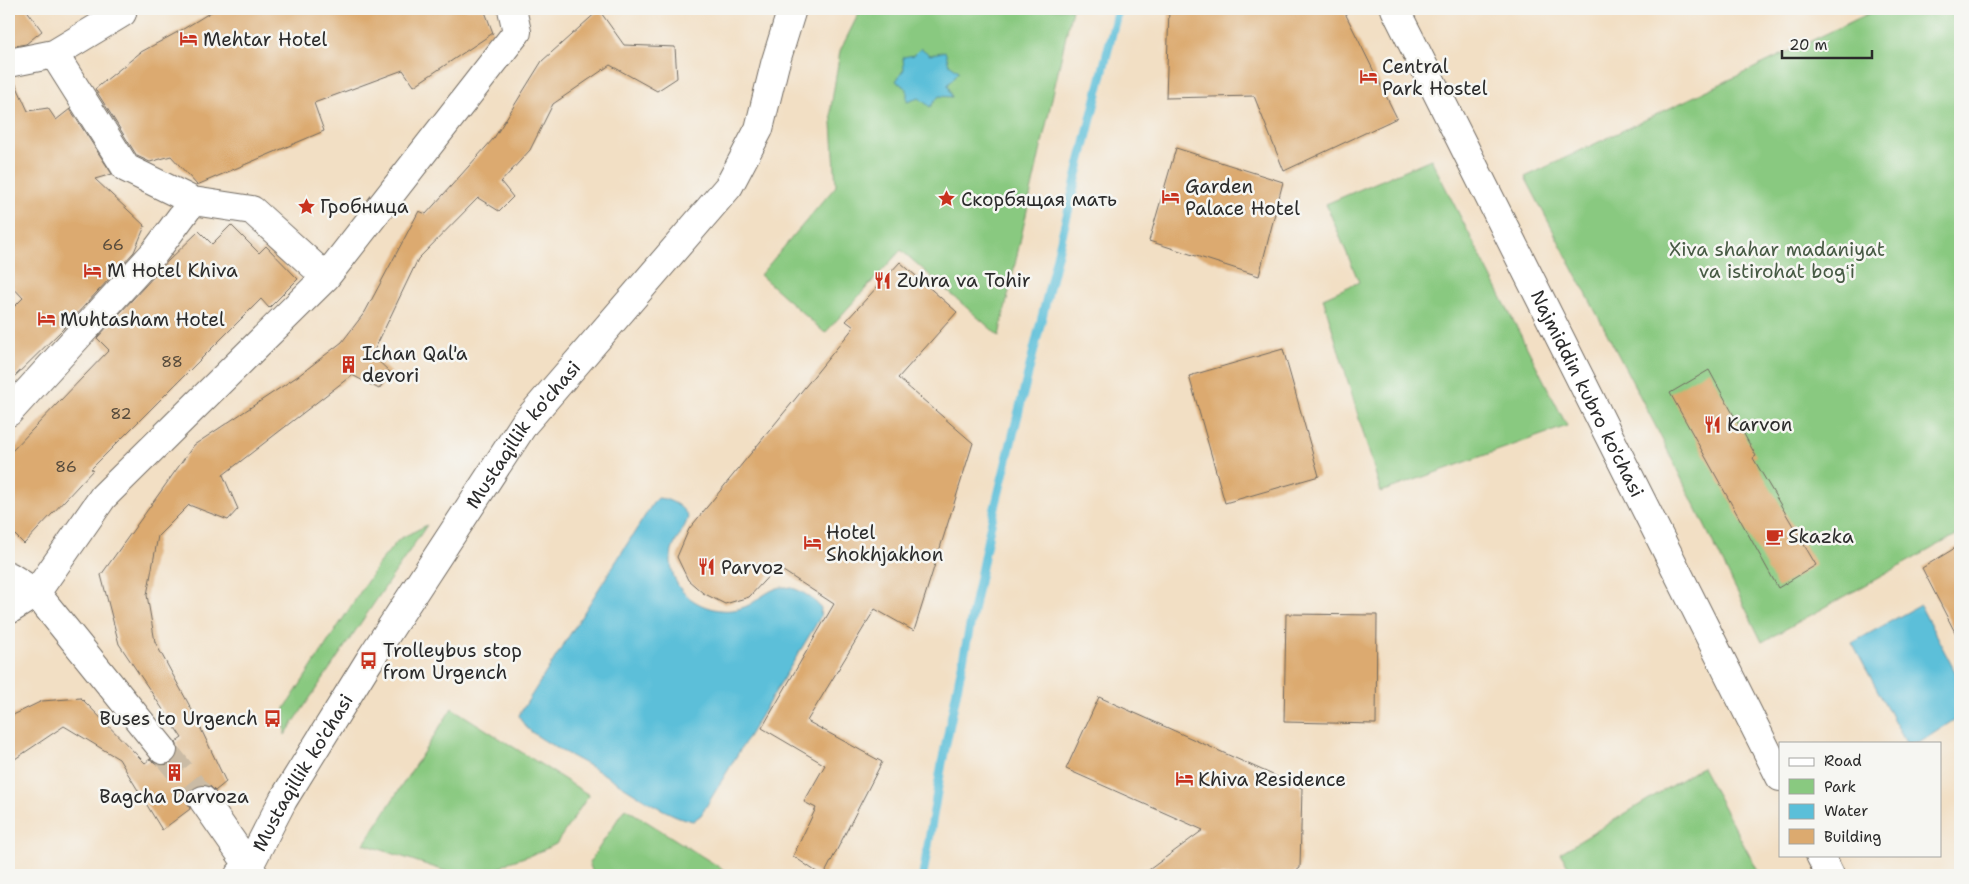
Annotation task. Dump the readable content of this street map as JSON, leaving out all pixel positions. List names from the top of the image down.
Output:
{
  "streets": {
    "street": ["Najmiddin kubro ko'chasi", "Mustaqillik ko'chasi"]
  },
  "parks": ["Xiva shahar madaniyat va istirohat bogʻi"],
  "places": {
    "hotel": [
      "Mehtar Hotel",
      "Central Park Hostel",
      "Garden Palace Hotel",
      "M Hotel Khiva",
      "Muhtasham Hotel",
      "Hotel Shokhjakhon",
      "Khiva Residence"
    ],
    "place": ["Скорбящая мать", "Гробница"],
    "restaurant": ["Zuhra va Tohir", "Karvon", "Parvoz"],
    "building": ["Ichan Qal'a devori", "Bagcha Darvoza"],
    "cafe": ["Skazka"],
    "bus stop": ["Trolleybus stop from Urgench", "Buses to Urgench"]
  },
  "house_numbers": [
    "66",
    "88",
    "82",
    "86"
  ],
  "legend": [
    "Road",
    "Park",
    "Water",
    "Building"
  ],
  "scale_bar": "20 m"
}
